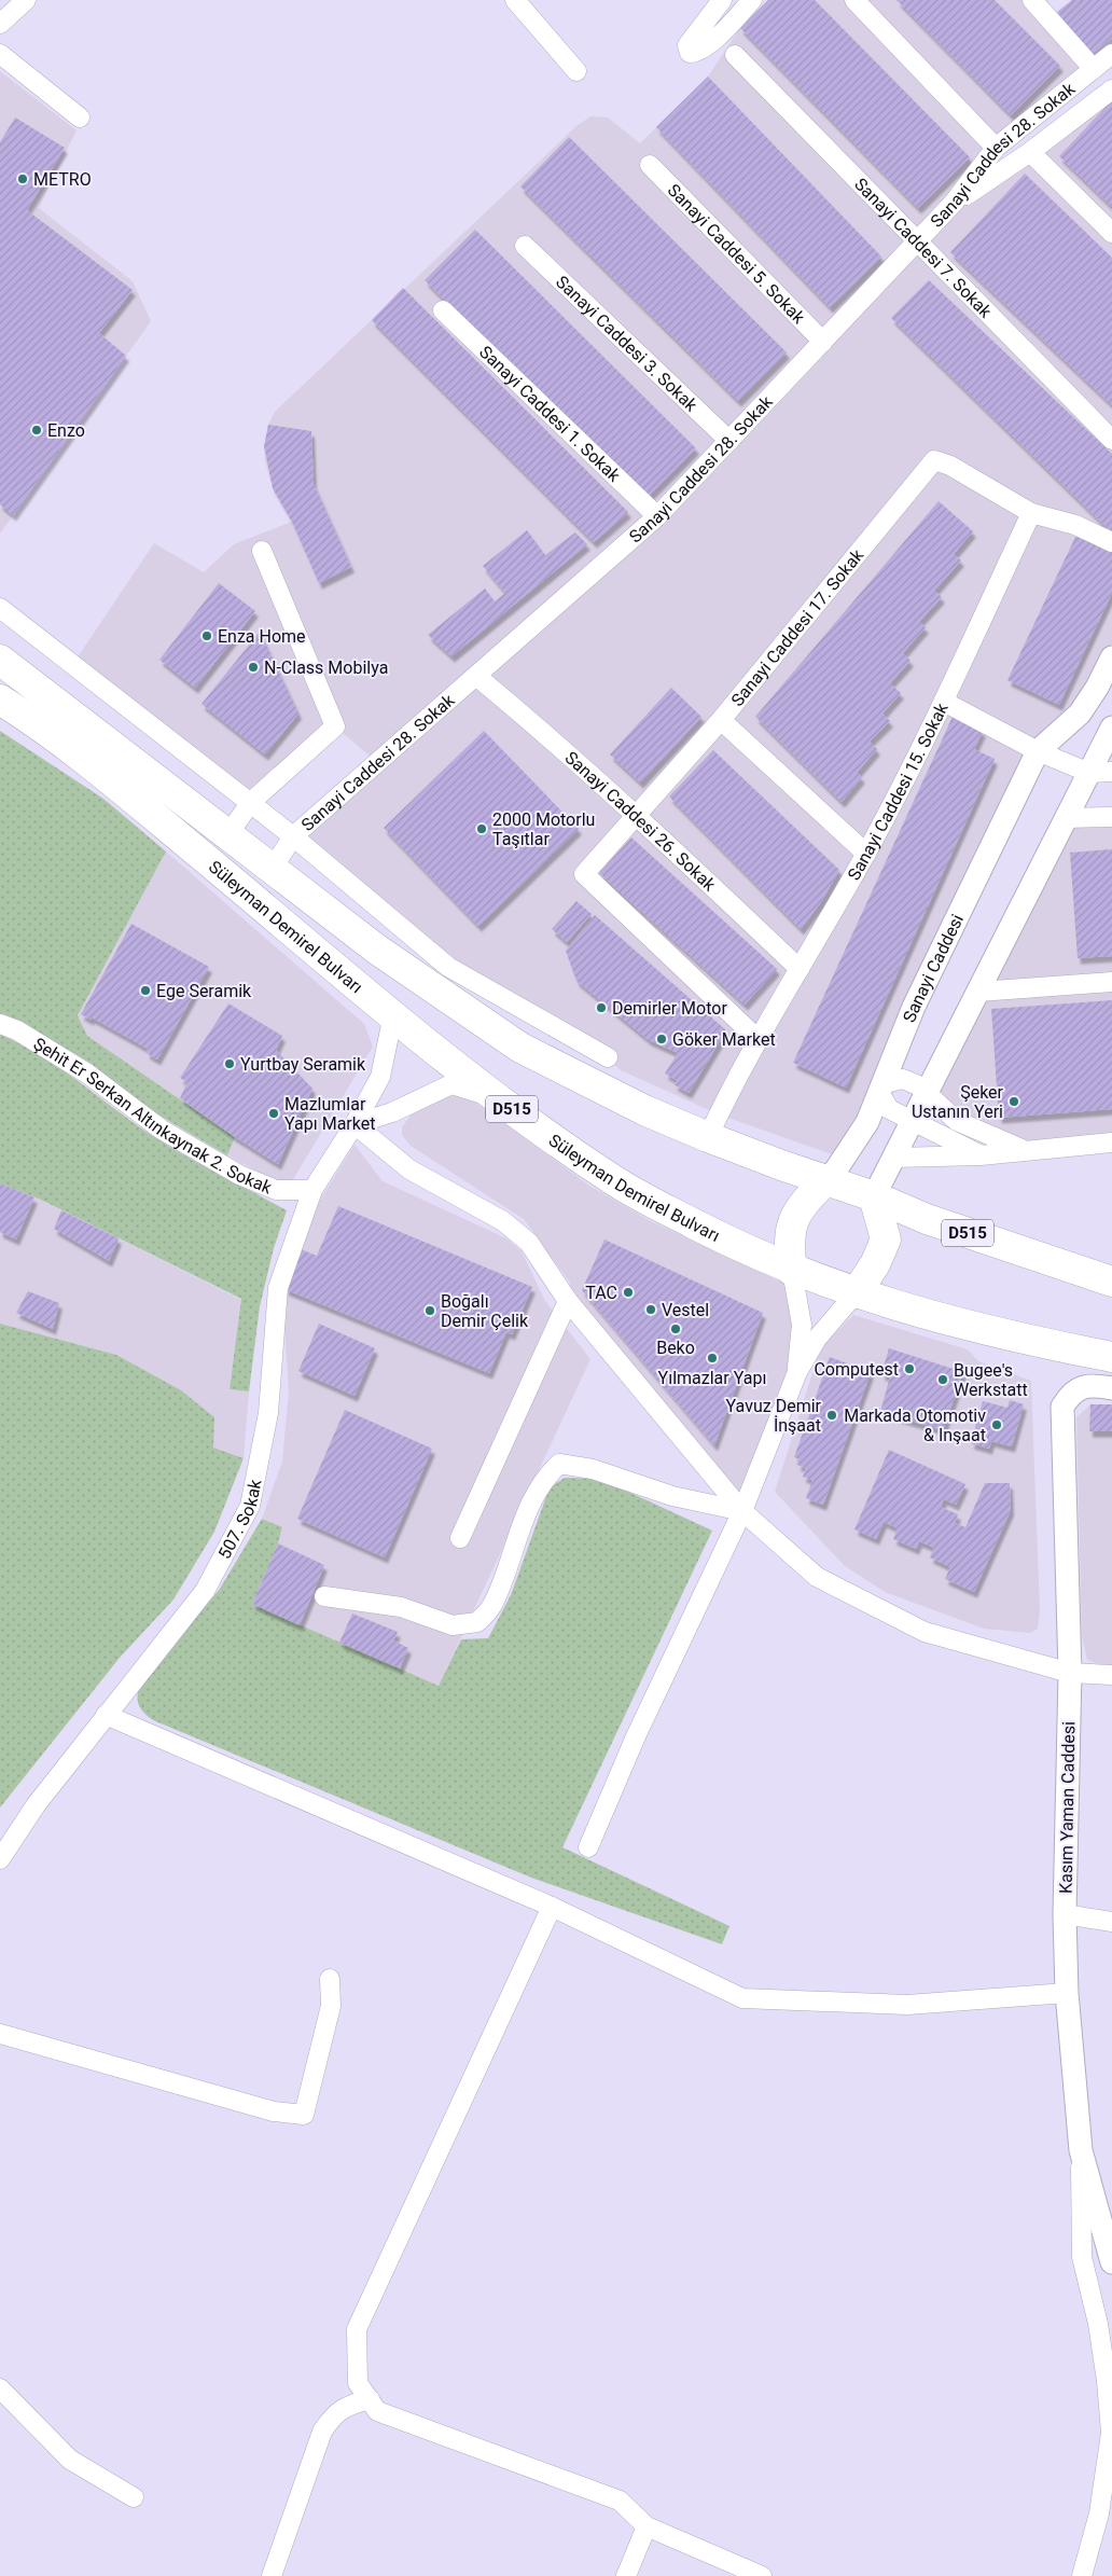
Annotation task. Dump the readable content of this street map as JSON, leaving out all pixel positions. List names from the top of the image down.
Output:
{
  "streets": {
    "highway": ["Süleyman Demirel Bulvarı", "D515"],
    "street": [
      "Sanayi Caddesi 28. Sokak",
      "Sanayi Caddesi 7. Sokak",
      "Sanayi Caddesi 5. Sokak",
      "Sanayi Caddesi 3. Sokak",
      "Sanayi Caddesi 1. Sokak",
      "Sanayi Caddesi 17. Sokak",
      "Sanayi Caddesi 15. Sokak",
      "Sanayi Caddesi 26. Sokak",
      "Sanayi Caddesi",
      "Şehit Er Serkan Altınkaynak 2. Sokak",
      "507. Sokak",
      "Kasım Yaman Caddesi"
    ]
  },
  "crossings": [
    ["Sanayi Caddesi 28. Sokak", "Sanayi Caddesi 7. Sokak"],
    ["Sanayi Caddesi 28. Sokak", "Sanayi Caddesi 5. Sokak"],
    ["Sanayi Caddesi 28. Sokak", "Sanayi Caddesi 3. Sokak"],
    ["Sanayi Caddesi 28. Sokak", "Sanayi Caddesi 1. Sokak"],
    ["Sanayi Caddesi 28. Sokak", "Sanayi Caddesi 26. Sokak"],
    ["Sanayi Caddesi 28. Sokak", "Süleyman Demirel Bulvarı"],
    ["Sanayi Caddesi 17. Sokak", "Sanayi Caddesi 15. Sokak"],
    ["Sanayi Caddesi 17. Sokak", "Sanayi Caddesi 26. Sokak"],
    ["Sanayi Caddesi 15. Sokak", "Sanayi Caddesi 26. Sokak"],
    ["Sanayi Caddesi 15. Sokak", "Süleyman Demirel Bulvarı"],
    ["Süleyman Demirel Bulvarı", "Sanayi Caddesi"],
    ["Süleyman Demirel Bulvarı", "507. Sokak"],
    ["Şehit Er Serkan Altınkaynak 2. Sokak", "507. Sokak"]
  ],
  "places": [
    "METRO",
    "Enzo",
    "Enza Home",
    "N-Class Mobilya",
    "2000 Motorlu Taşıtlar",
    "Ege Seramik",
    "Demirler Motor",
    "Göker Market",
    "Yurtbay Seramik",
    "Şeker Ustanın Yeri",
    "Mazlumlar Yapı Market",
    "TAC",
    "Vestel",
    "Boğalı Demir Çelik",
    "Beko",
    "Yılmazlar Yapı",
    "Computest",
    "Bugee's Werkstatt",
    "Yavuz Demir İnşaat",
    "Markada Otomotiv & Inşaat"
  ]
}
